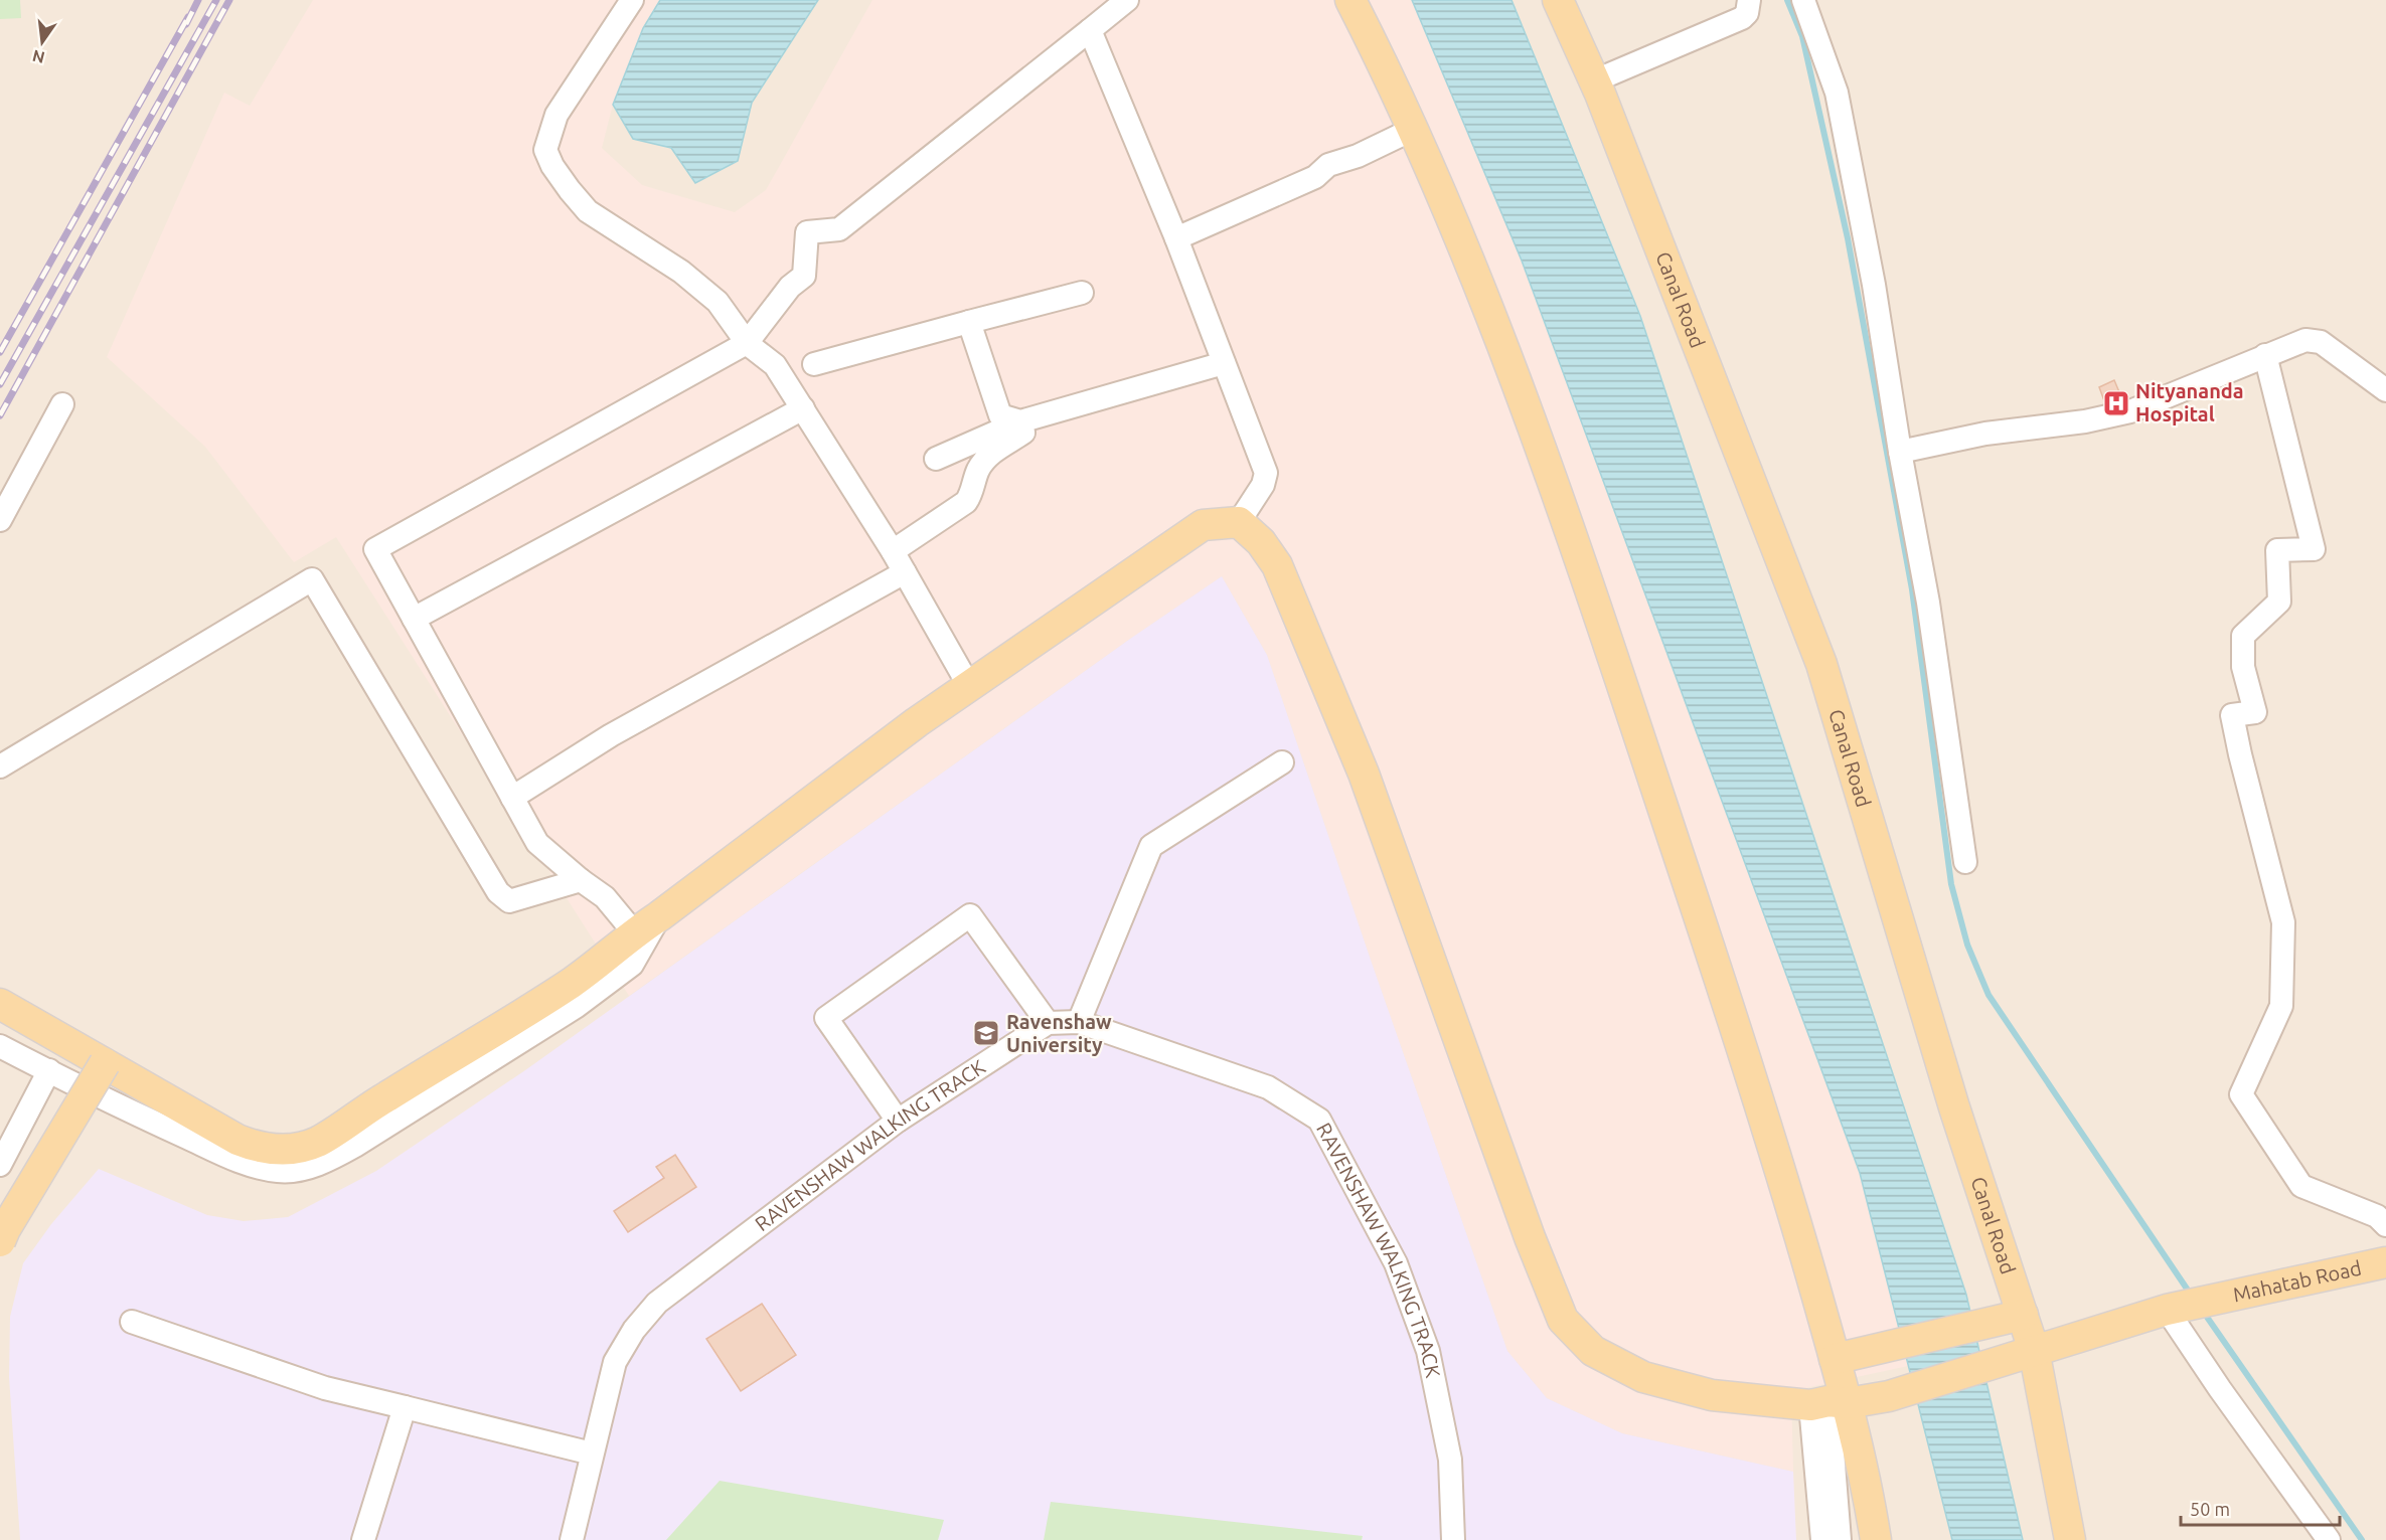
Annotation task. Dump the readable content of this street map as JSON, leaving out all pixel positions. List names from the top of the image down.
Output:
{
  "streets": {
    "main road": ["Canal Road", "Mahatab Road"],
    "street": ["RAVENSHAW WALKING TRACK"]
  },
  "crossings": [
    ["Canal Road", "Mahatab Road"]
  ],
  "places": {
    "hospital": ["Nityananda Hospital"],
    "school or university": ["Ravenshaw University"]
  },
  "scale_bar": "50 m",
  "north": "bottom"
}
